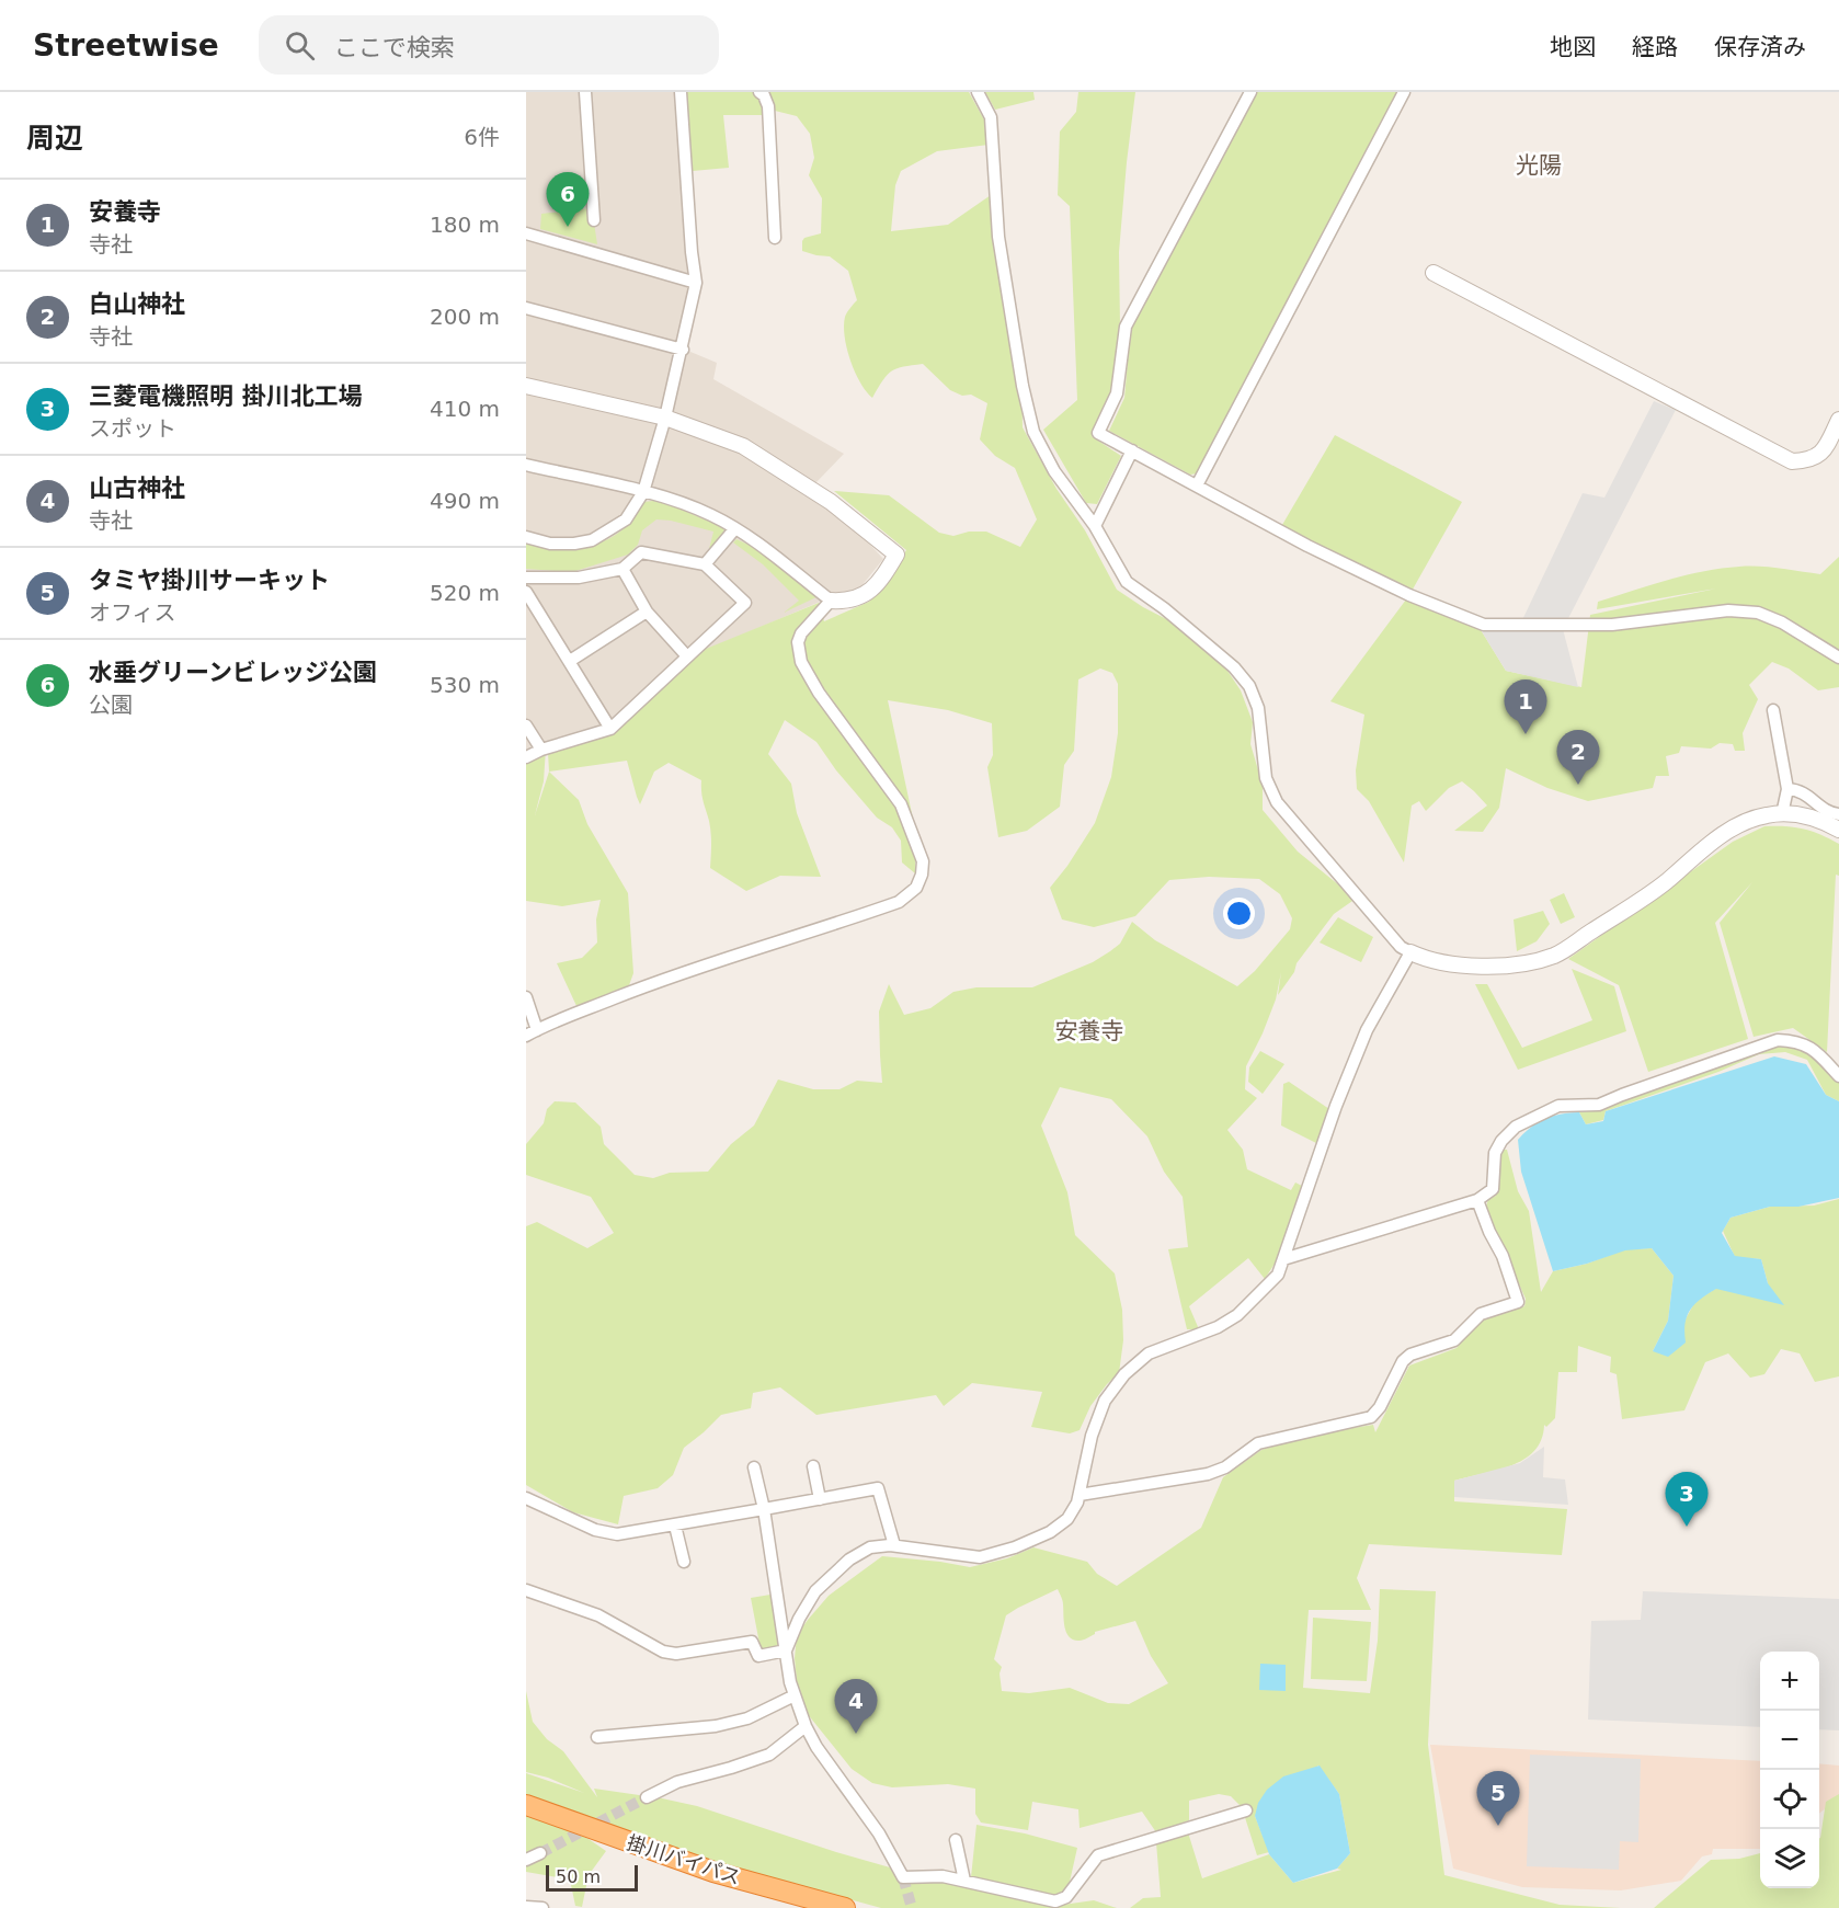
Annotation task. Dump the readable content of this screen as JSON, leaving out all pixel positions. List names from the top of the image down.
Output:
{
  "streets": {
    "highway": ["掛川バイパス"]
  },
  "districts": ["光陽", "安養寺"],
  "scale_bar": "50 m",
  "page": {
    "header": "Streetwise",
    "search": "ここで検索",
    "nav": ["地図", "経路", "保存済み"],
    "heading": ["周辺", "6件"],
    "pins": [
      "6",
      "1",
      "2",
      "3",
      "4",
      "5"
    ],
    "list": [
      {
        "mark": "1",
        "name": "安養寺",
        "note": "寺社",
        "value": "180 m"
      },
      {
        "mark": "2",
        "name": "白山神社",
        "note": "寺社",
        "value": "200 m"
      },
      {
        "mark": "3",
        "name": "三菱電機照明 掛川北工場",
        "note": "スポット",
        "value": "410 m"
      },
      {
        "mark": "4",
        "name": "山古神社",
        "note": "寺社",
        "value": "490 m"
      },
      {
        "mark": "5",
        "name": "タミヤ掛川サーキット",
        "note": "オフィス",
        "value": "520 m"
      },
      {
        "mark": "6",
        "name": "水垂グリーンビレッジ公園",
        "note": "公園",
        "value": "530 m"
      }
    ],
    "map_buttons": ["+", "−"],
    "scale": "50 m"
  }
}
